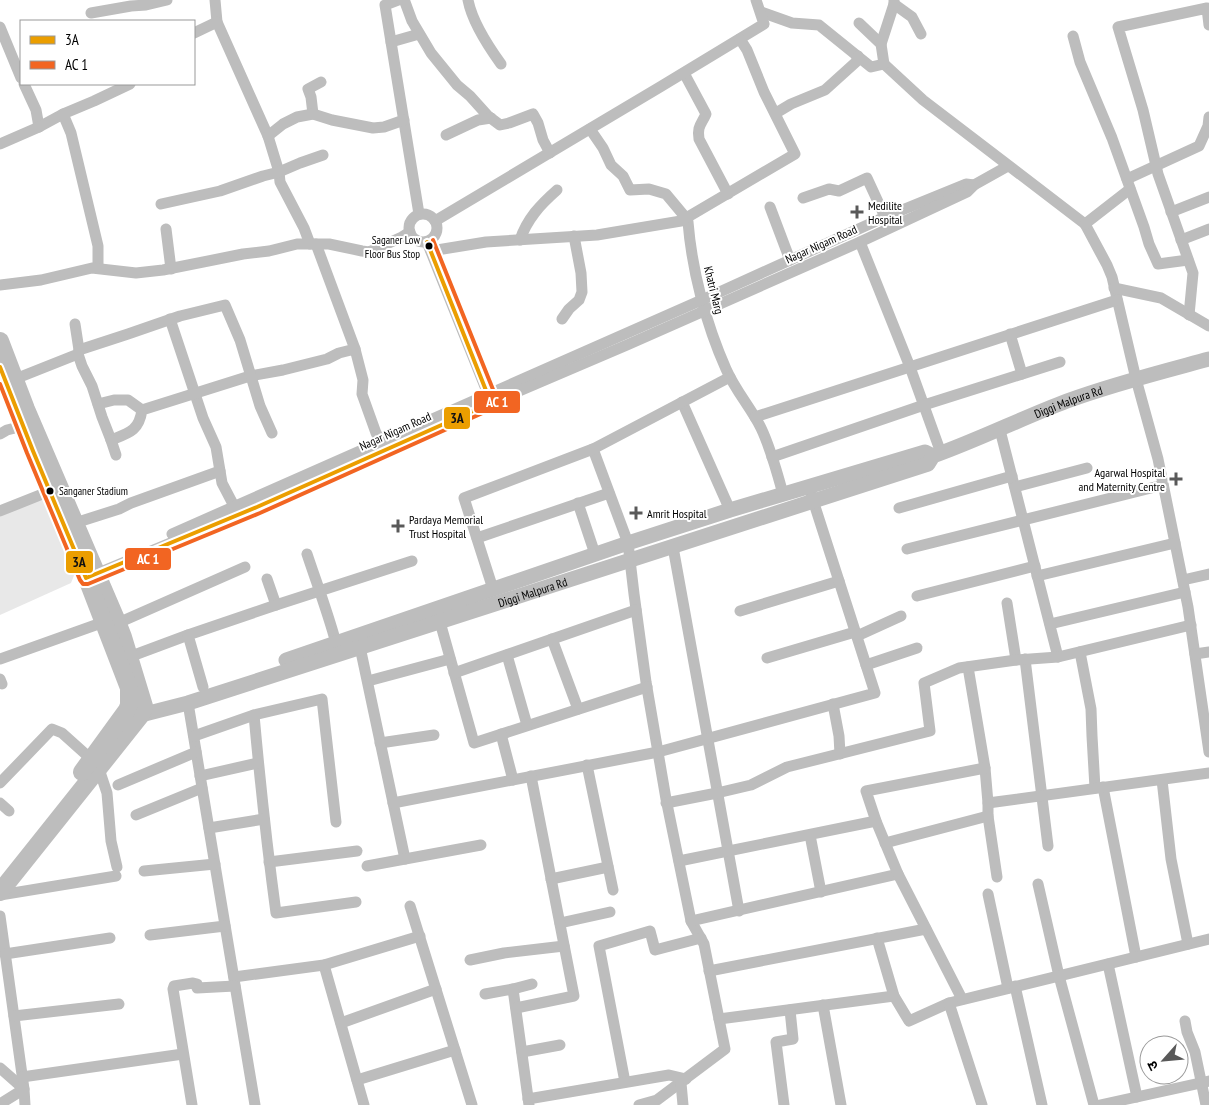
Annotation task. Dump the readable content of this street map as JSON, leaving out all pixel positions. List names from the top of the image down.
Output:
{
  "streets": {
    "main road": ["Diggi Malpura Rd"],
    "street": ["Nagar Nigam Road", "Khatri Marg"]
  },
  "crossings": [
    ["Nagar Nigam Road", "Khatri Marg"],
    ["Khatri Marg", "Diggi Malpura Rd"]
  ],
  "places": {
    "health": [
      "Medilite Hospital",
      "Agarwal Hospital and Maternity Centre",
      "Amrit Hospital",
      "Pardaya Memorial Trust Hospital"
    ],
    "other": ["Saganer Low Floor Bus Stop", "Sanganer Stadium"]
  },
  "lines": ["transit line 3A"],
  "legend": ["3A", "AC 1"],
  "north": "bottom left"
}
